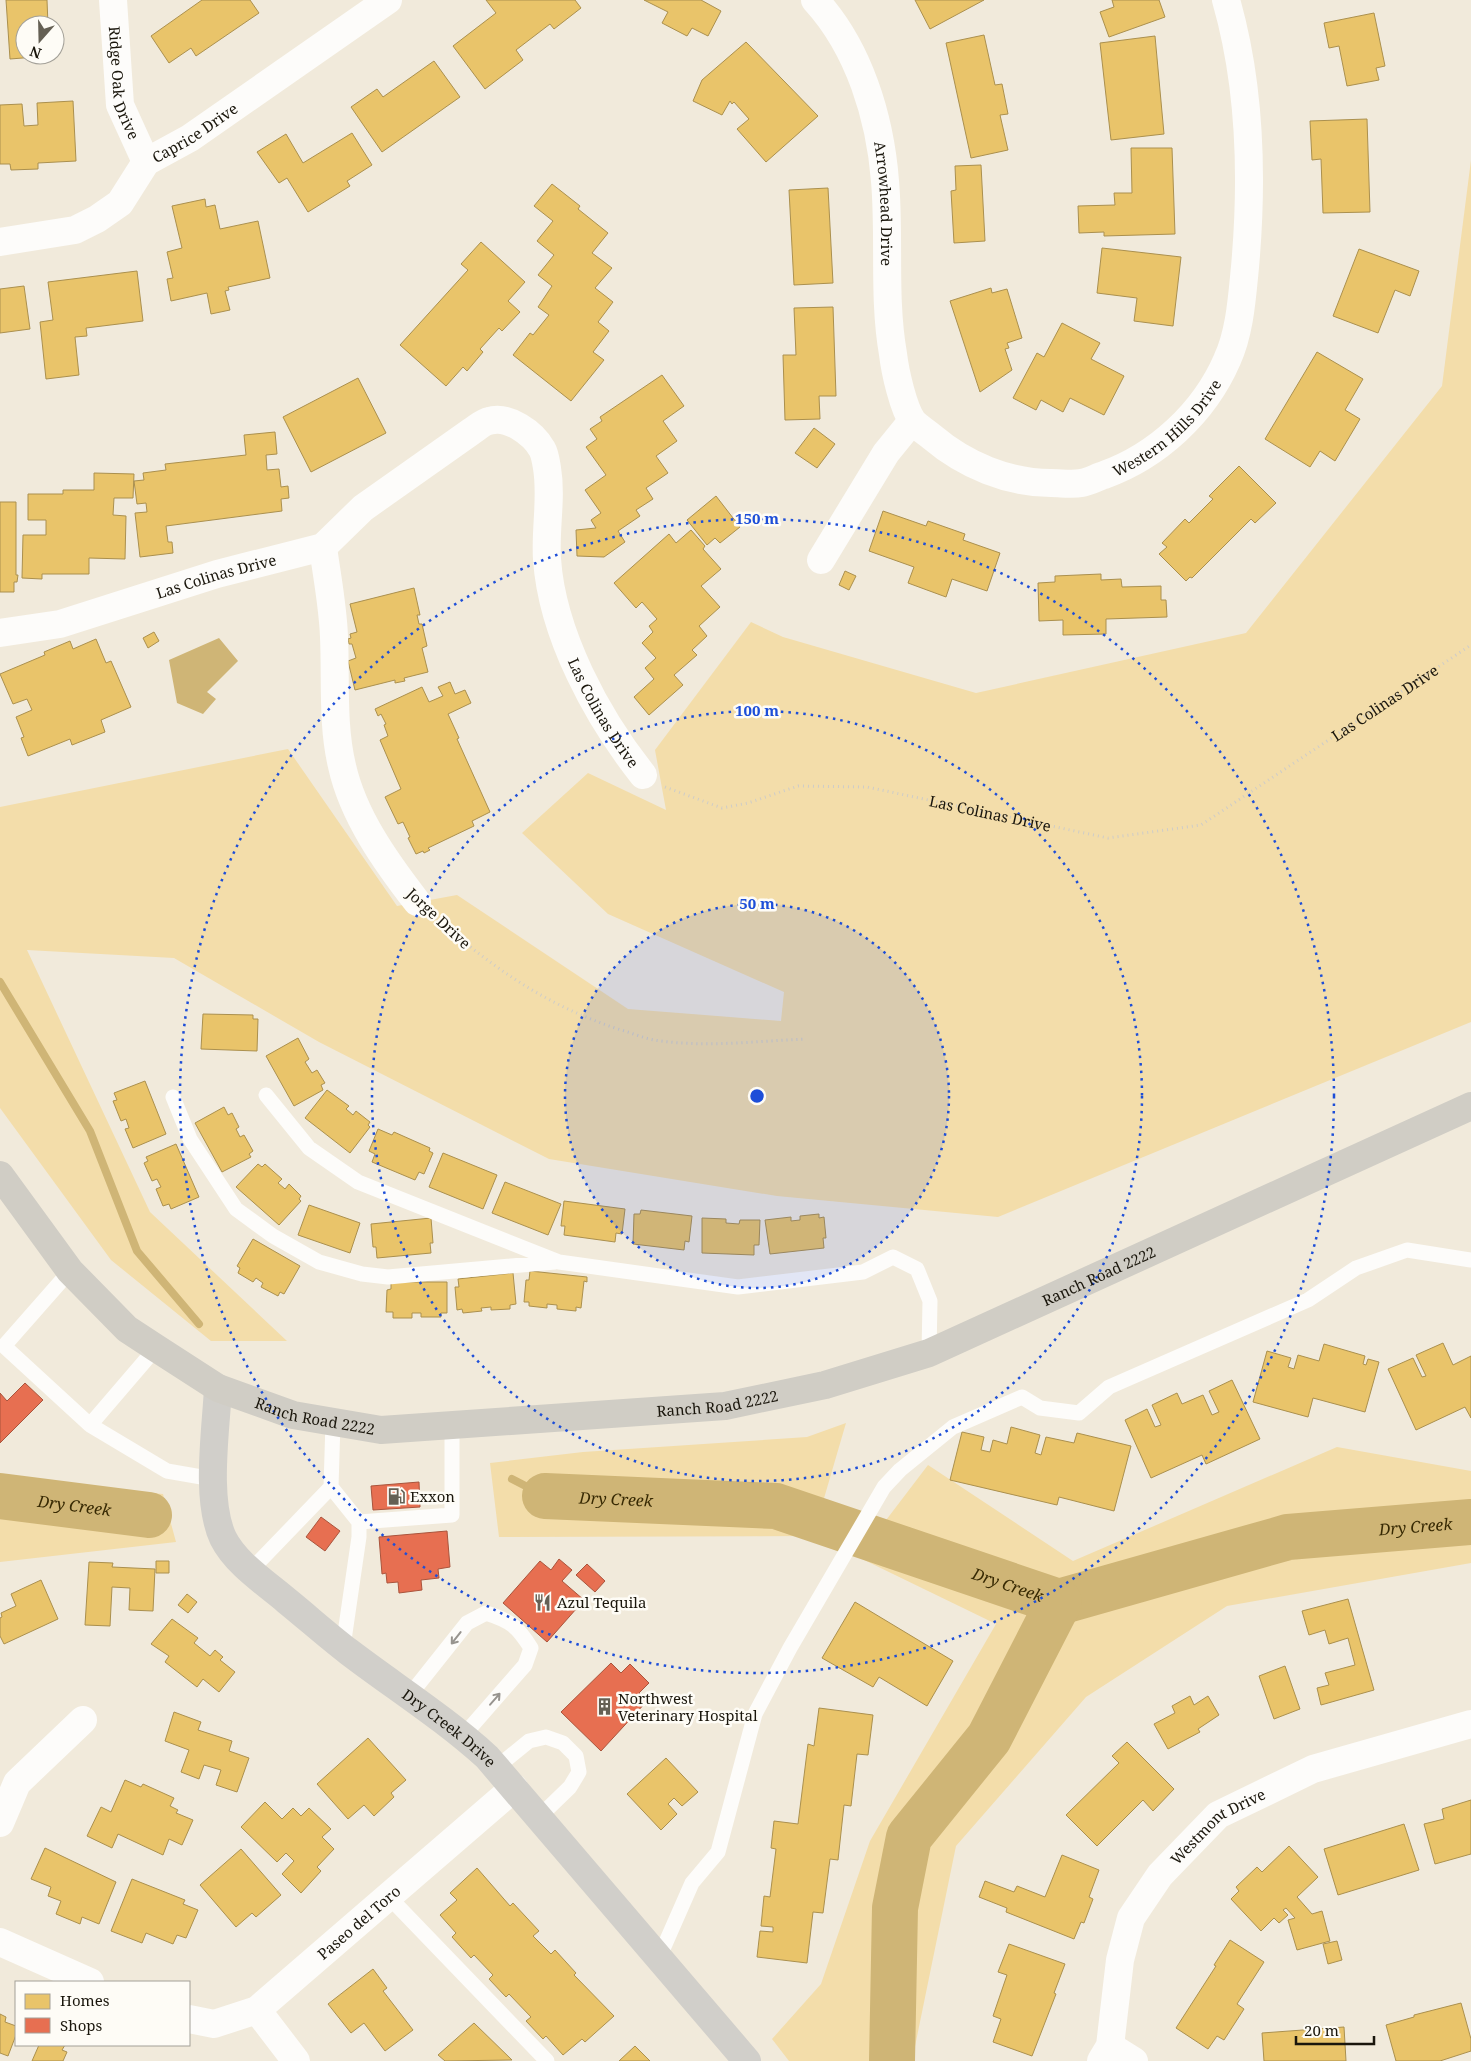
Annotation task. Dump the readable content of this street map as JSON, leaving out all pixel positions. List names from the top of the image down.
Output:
{
  "streets": {
    "main road": ["Ranch Road 2222"],
    "street": [
      "Ridge Oak Drive",
      "Caprice Drive",
      "Arrowhead Drive",
      "Western Hills Drive",
      "Las Colinas Drive",
      "Jorge Drive",
      "Dry Creek Drive",
      "Westmont Drive",
      "Paseo del Toro"
    ]
  },
  "crossings": [
    ["Ridge Oak Drive", "Caprice Drive"],
    ["Arrowhead Drive", "Western Hills Drive"],
    ["Las Colinas Drive", "Jorge Drive"],
    ["Ranch Road 2222", "Dry Creek Drive"],
    ["Dry Creek Drive", "Paseo del Toro"]
  ],
  "water": ["Dry Creek"],
  "places": {
    "fuel station": ["Exxon"],
    "restaurant": ["Azul Tequila"],
    "building": ["Northwest Veterinary Hospital"]
  },
  "legend": ["Homes", "Shops"],
  "scale_bar": "20 m",
  "north": "bottom",
  "rings": ["150 m", "100 m", "50 m"]
}
